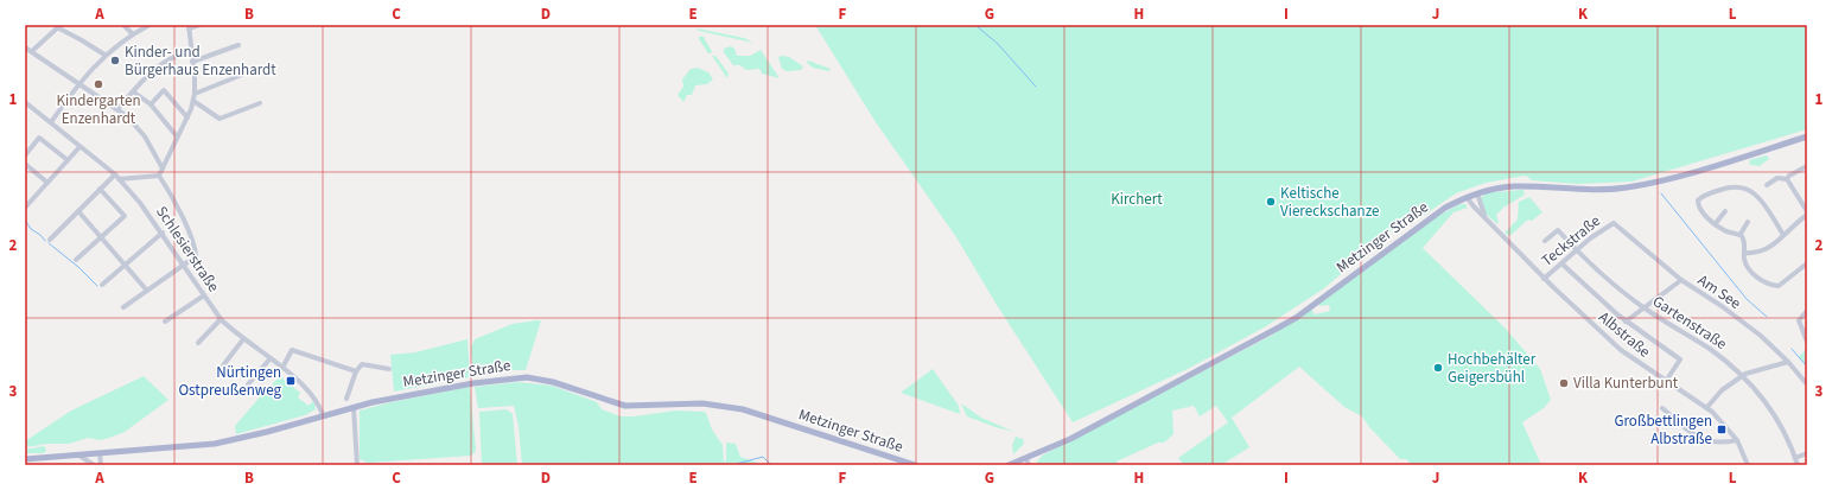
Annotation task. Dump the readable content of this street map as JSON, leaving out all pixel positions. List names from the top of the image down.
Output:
{
  "streets": {
    "main road": ["Metzinger Straße"],
    "street": [
      "Teckstraße",
      "Schlesierstraße",
      "Am See",
      "Gartenstraße",
      "Albstraße"
    ]
  },
  "crossings": [
    ["Metzinger Straße", "Schlesierstraße"],
    ["Metzinger Straße", "Albstraße"],
    ["Teckstraße", "Am See"],
    ["Teckstraße", "Gartenstraße"],
    ["Teckstraße", "Albstraße"]
  ],
  "parks": ["Kirchert"],
  "places": {
    "other": [
      "Kinder- und Bürgerhaus Enzenhardt",
      "Kindergarten Enzenhardt",
      "Keltische Viereckschanze",
      "Hochbehälter Geigersbühl",
      "Villa Kunterbunt"
    ],
    "transit": ["Nürtingen Ostpreußenweg", "Großbettlingen Albstraße"]
  },
  "grid": {
    "columns": [
      "A",
      "B",
      "C",
      "D",
      "E",
      "F",
      "G",
      "H",
      "I",
      "J",
      "K",
      "L"
    ],
    "rows": ["1", "2", "3"]
  }
}
